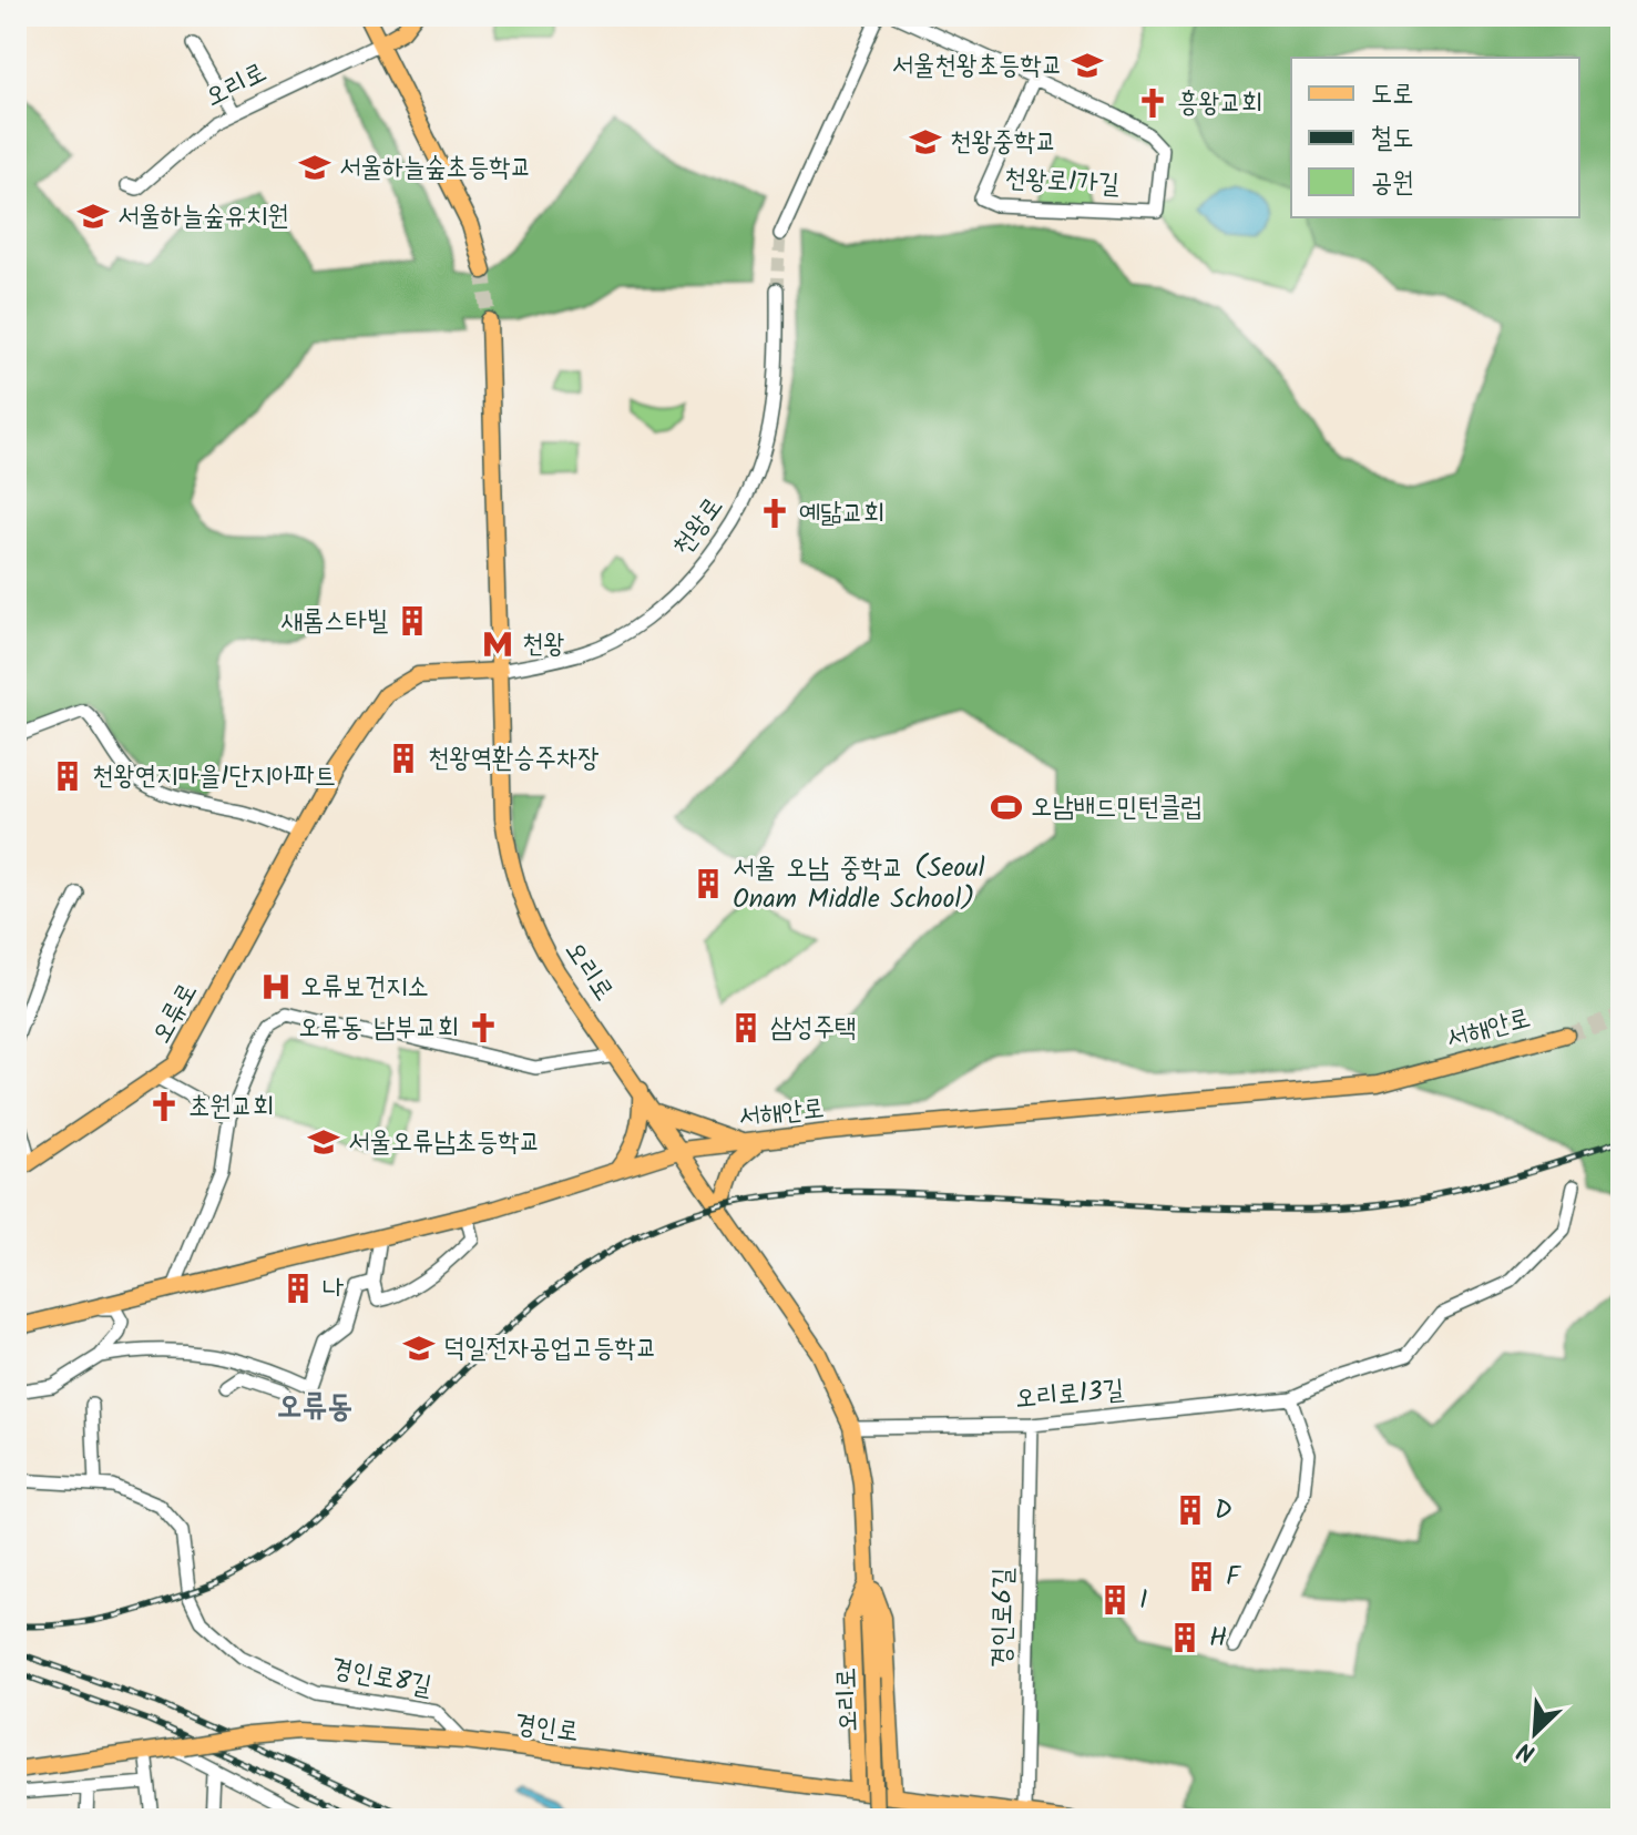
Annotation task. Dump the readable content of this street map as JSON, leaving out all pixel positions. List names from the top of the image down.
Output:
{
  "streets": {
    "main road": [
      "오리로",
      "오류로",
      "서해안로",
      "경인로"
    ],
    "street": [
      "천왕로1가길",
      "천왕로",
      "오리로13길",
      "경인로6길",
      "경인로8길"
    ]
  },
  "crossings": [
    ["오리로", "천왕로"],
    ["오리로", "오류로"],
    ["오리로", "서해안로"],
    ["오리로", "오리로13길"],
    ["오리로", "경인로"],
    ["천왕로", "오류로"],
    ["오리로13길", "경인로6길"],
    ["경인로6길", "경인로"],
    ["경인로8길", "경인로"]
  ],
  "districts": ["오류동"],
  "places": {
    "school or university": [
      "서울천왕초등학교",
      "천왕중학교",
      "서울하늘숲초등학교",
      "서울하늘숲유치원",
      "서울오류남초등학교",
      "덕일전자공업고등학교"
    ],
    "church": [
      "흥왕교회",
      "예닮교회",
      "오류동 남부교회",
      "초원교회"
    ],
    "building": [
      "새롬스타빌",
      "천왕역환승주차장",
      "천왕연지마을1단지아파트",
      "서울 오남 중학교 (Seoul Onam Middle School)",
      "삼성주택",
      "나",
      "D",
      "F",
      "I",
      "H"
    ],
    "metro station": ["천왕"],
    "sports": ["오남배드민턴클럽"],
    "hospital": ["오류보건지소"]
  },
  "legend": ["도로", "철도", "공원"],
  "north": "bottom left"
}
